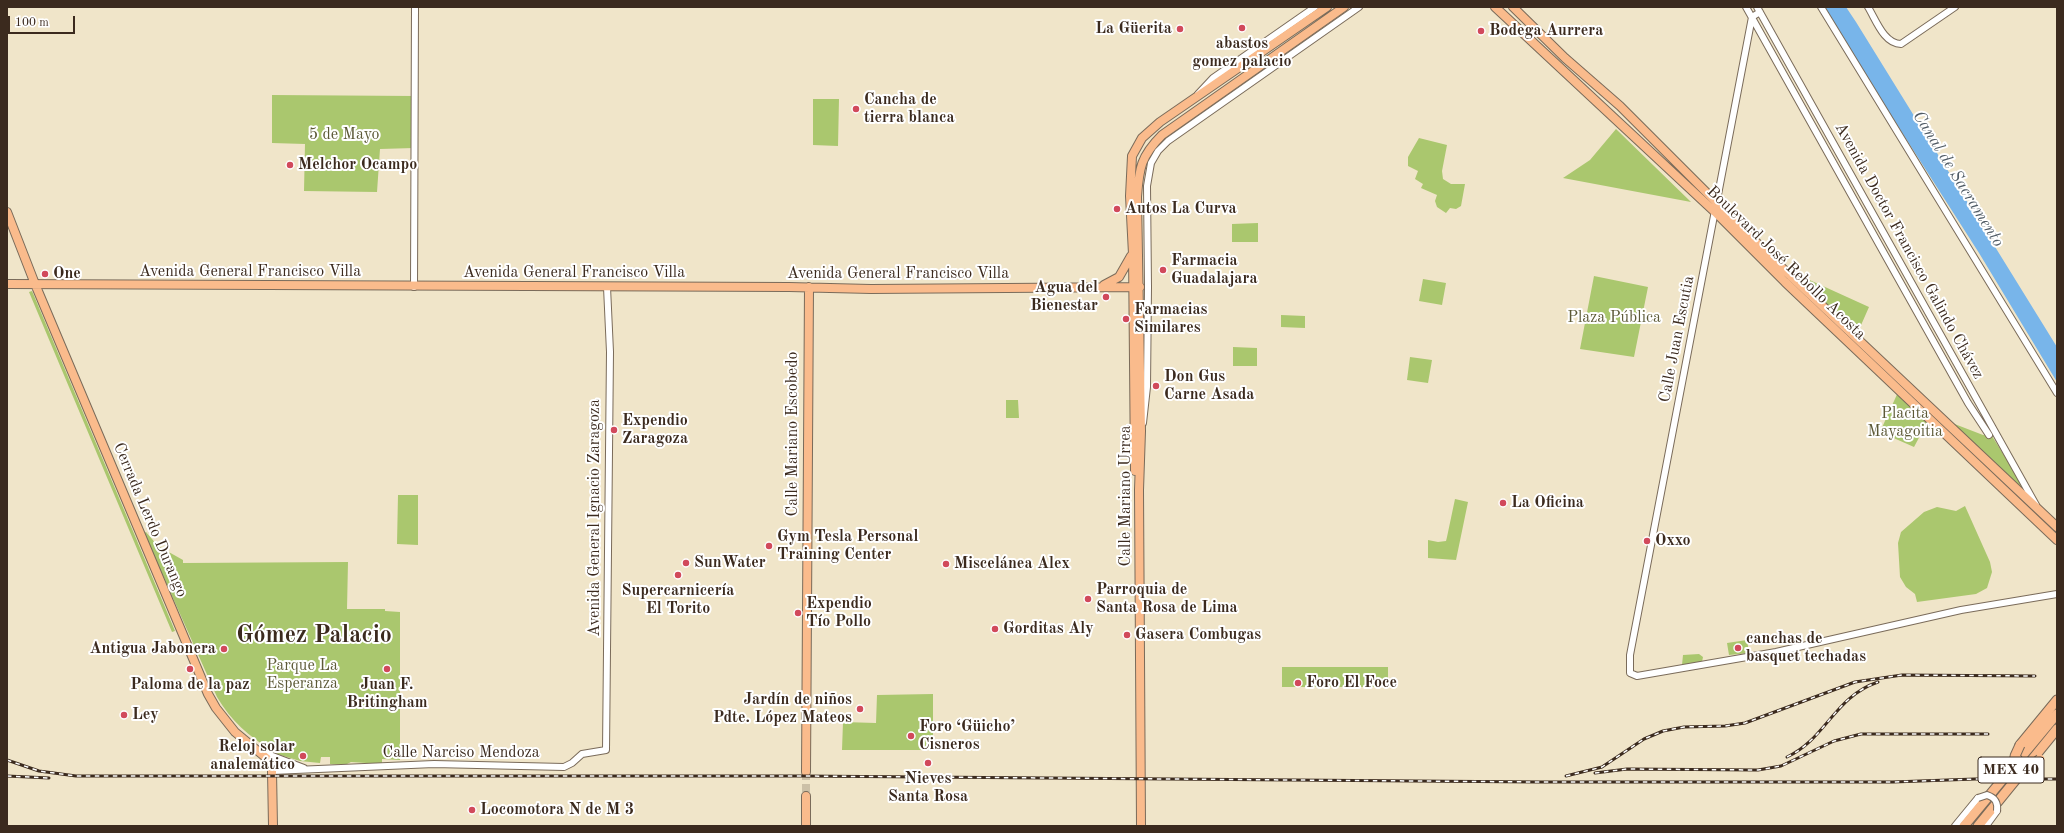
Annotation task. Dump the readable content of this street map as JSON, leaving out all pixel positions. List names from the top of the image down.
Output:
{
  "streets": {
    "highway": ["MEX 40"],
    "main road": [
      "Boulevard José Rebollo Acosta",
      "Avenida General Francisco Villa",
      "Calle Mariano Escobedo",
      "Calle Mariano Urrea",
      "Cerrada Lerdo Durango"
    ],
    "street": [
      "Avenida Doctor Francisco Galindo Chávez",
      "Calle Juan Escutia",
      "Avenida General Ignacio Zaragoza",
      "Calle Narciso Mendoza"
    ]
  },
  "crossings": [
    ["Avenida Doctor Francisco Galindo Chávez", "Boulevard José Rebollo Acosta"],
    ["Avenida Doctor Francisco Galindo Chávez", "Calle Juan Escutia"],
    ["Boulevard José Rebollo Acosta", "Calle Juan Escutia"],
    ["Avenida General Francisco Villa", "Calle Mariano Escobedo"],
    ["Avenida General Francisco Villa", "Calle Mariano Urrea"],
    ["Avenida General Francisco Villa", "Avenida General Ignacio Zaragoza"],
    ["Avenida General Francisco Villa", "Cerrada Lerdo Durango"],
    ["Avenida General Ignacio Zaragoza", "Calle Narciso Mendoza"],
    ["Cerrada Lerdo Durango", "Calle Narciso Mendoza"]
  ],
  "districts": ["Gómez Palacio"],
  "water": ["Canal de Sacramento"],
  "parks": [
    "5 de Mayo",
    "Plaza Pública",
    "Placita Mayagoitia",
    "Parque La Esperanza"
  ],
  "places": [
    "abastos gomez palacio",
    "La Güerita",
    "Bodega Aurrera",
    "Cancha de tierra blanca",
    "Melchor Ocampo",
    "Autos La Curva",
    "Farmacia Guadalajara",
    "One",
    "Agua del Bienestar",
    "Farmacias Similares",
    "Don Gus Carne Asada",
    "Expendio Zaragoza",
    "La Oficina",
    "Oxxo",
    "Gym Tesla Personal Training Center",
    "SunWater",
    "Miscelánea Alex",
    "Supercarnicería El Torito",
    "Parroquia de Santa Rosa de Lima",
    "Expendio Tío Pollo",
    "Gorditas Aly",
    "Gasera Combugas",
    "canchas de basquet techadas",
    "Antigua Jabonera",
    "Paloma de la paz",
    "Juan F. Britingham",
    "Foro El Foce",
    "Jardín de niños Pdte. López Mateos",
    "Ley",
    "Foro ‘Güicho’ Cisneros",
    "Reloj solar analemático",
    "Nieves Santa Rosa",
    "Locomotora N de M 3"
  ],
  "scale_bar": "100 m"
}
